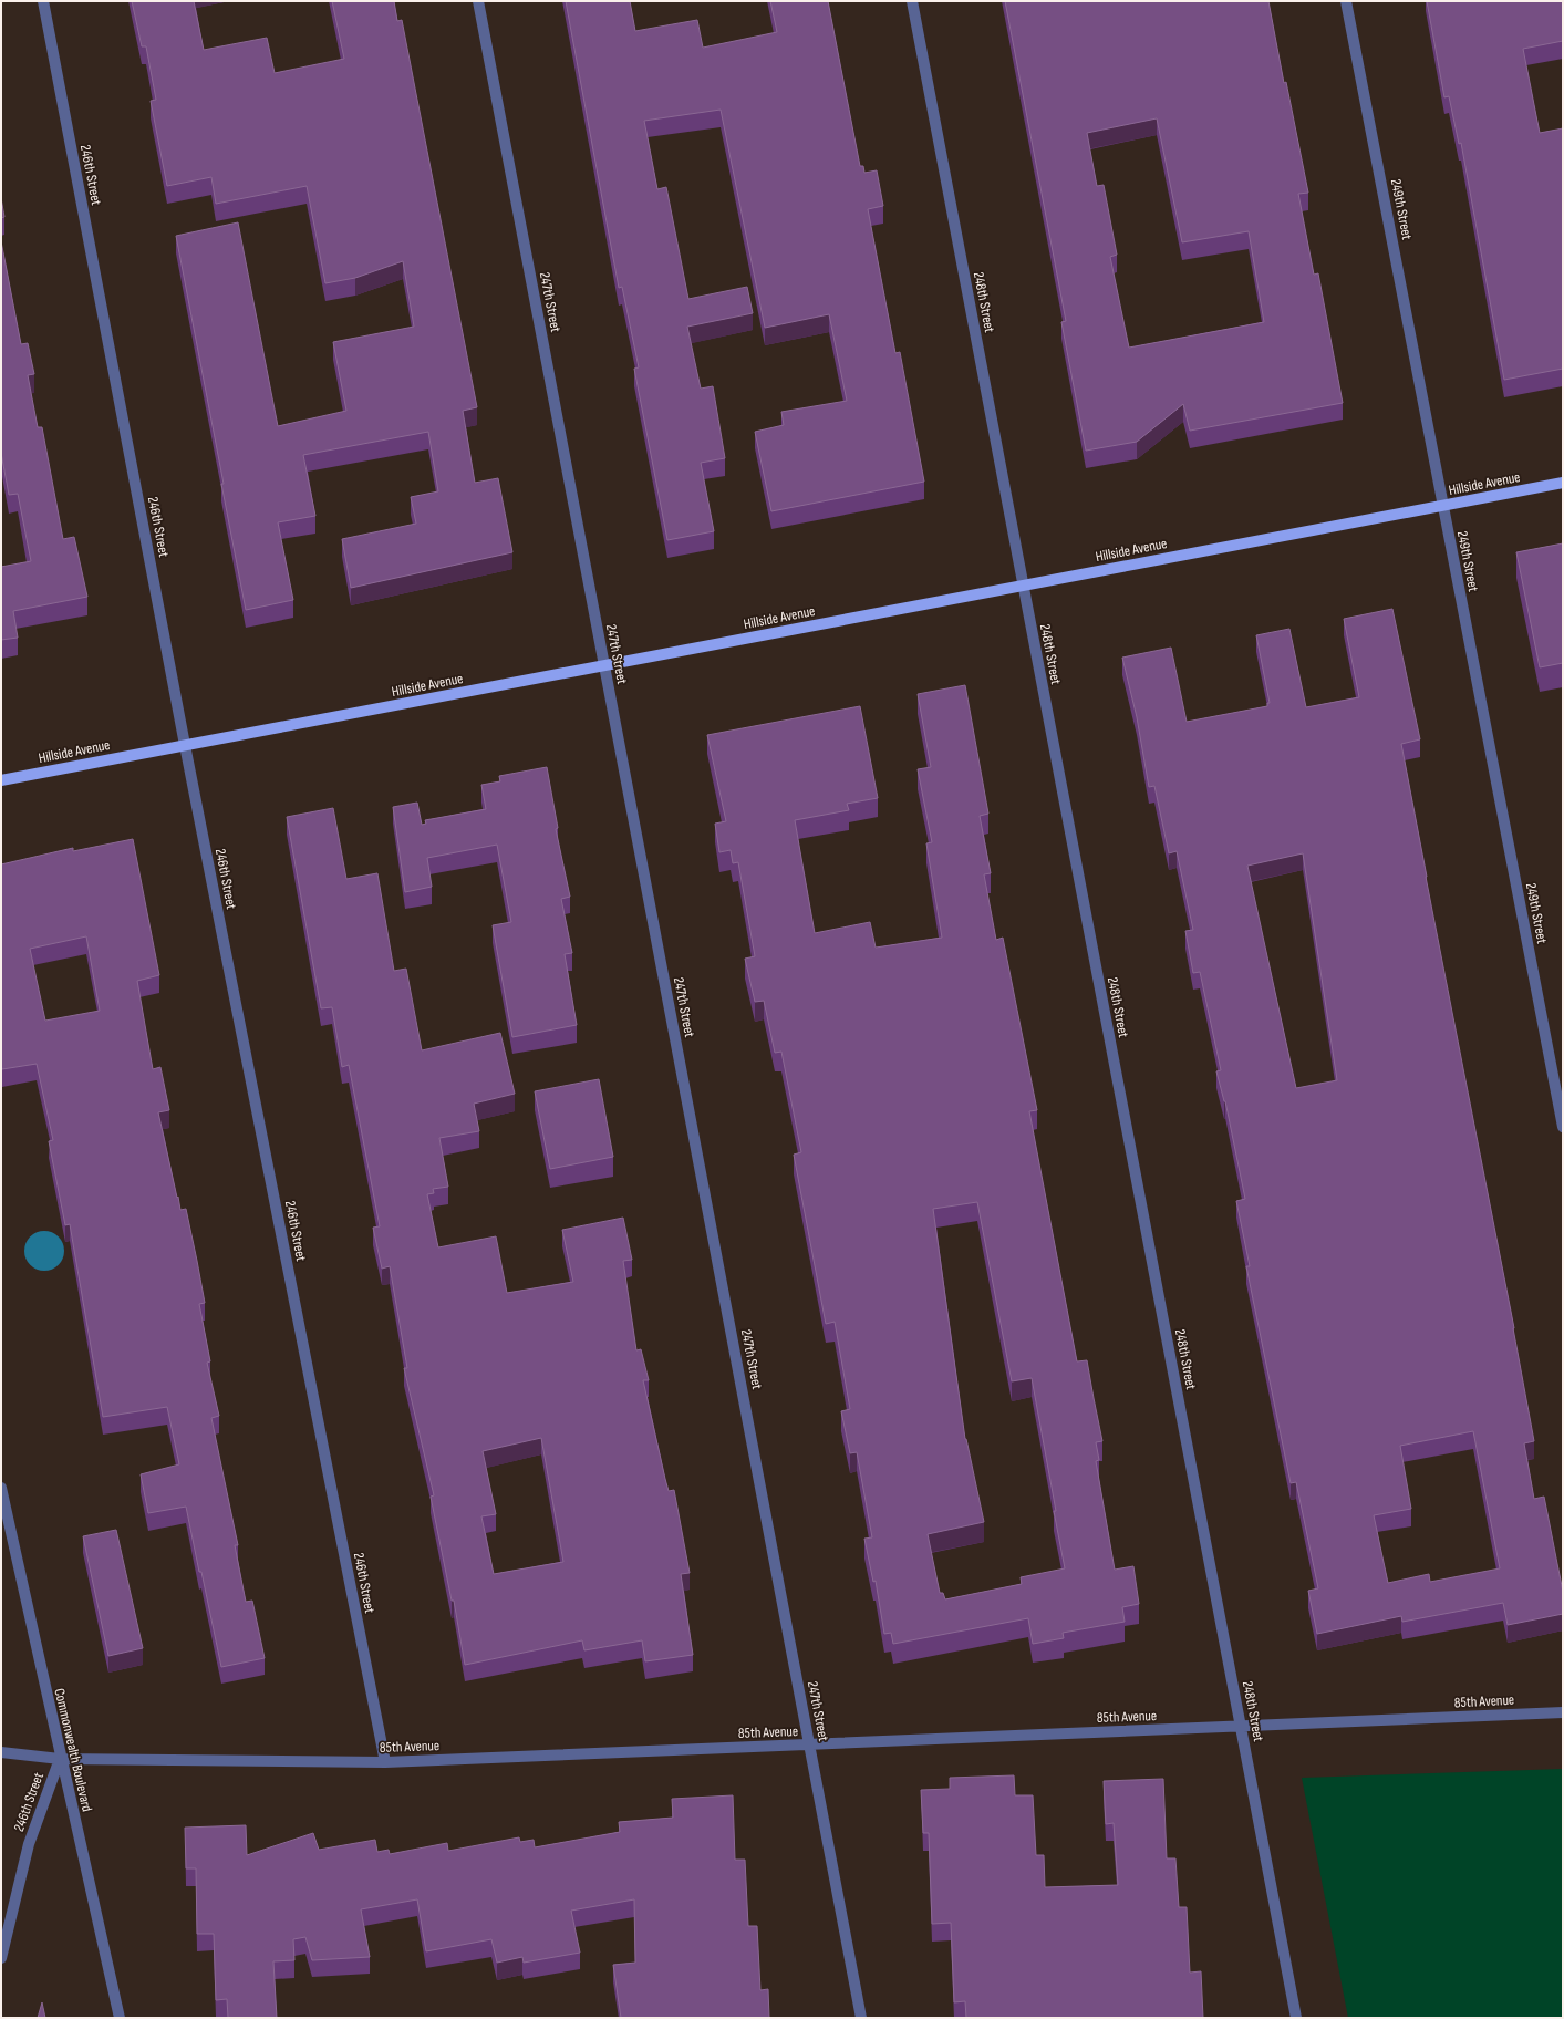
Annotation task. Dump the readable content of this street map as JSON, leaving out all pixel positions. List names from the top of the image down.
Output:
{
  "streets": {
    "main road": ["Hillside Avenue"],
    "street": [
      "246th Street",
      "249th Street",
      "247th Street",
      "248th Street",
      "85th Avenue",
      "Commonwealth Boulevard"
    ]
  },
  "crossings": [
    ["246th Street", "Hillside Avenue"],
    ["246th Street", "85th Avenue"],
    ["246th Street", "Commonwealth Boulevard"],
    ["249th Street", "Hillside Avenue"],
    ["247th Street", "Hillside Avenue"],
    ["247th Street", "85th Avenue"],
    ["248th Street", "Hillside Avenue"],
    ["248th Street", "85th Avenue"],
    ["85th Avenue", "Commonwealth Boulevard"]
  ]
}
